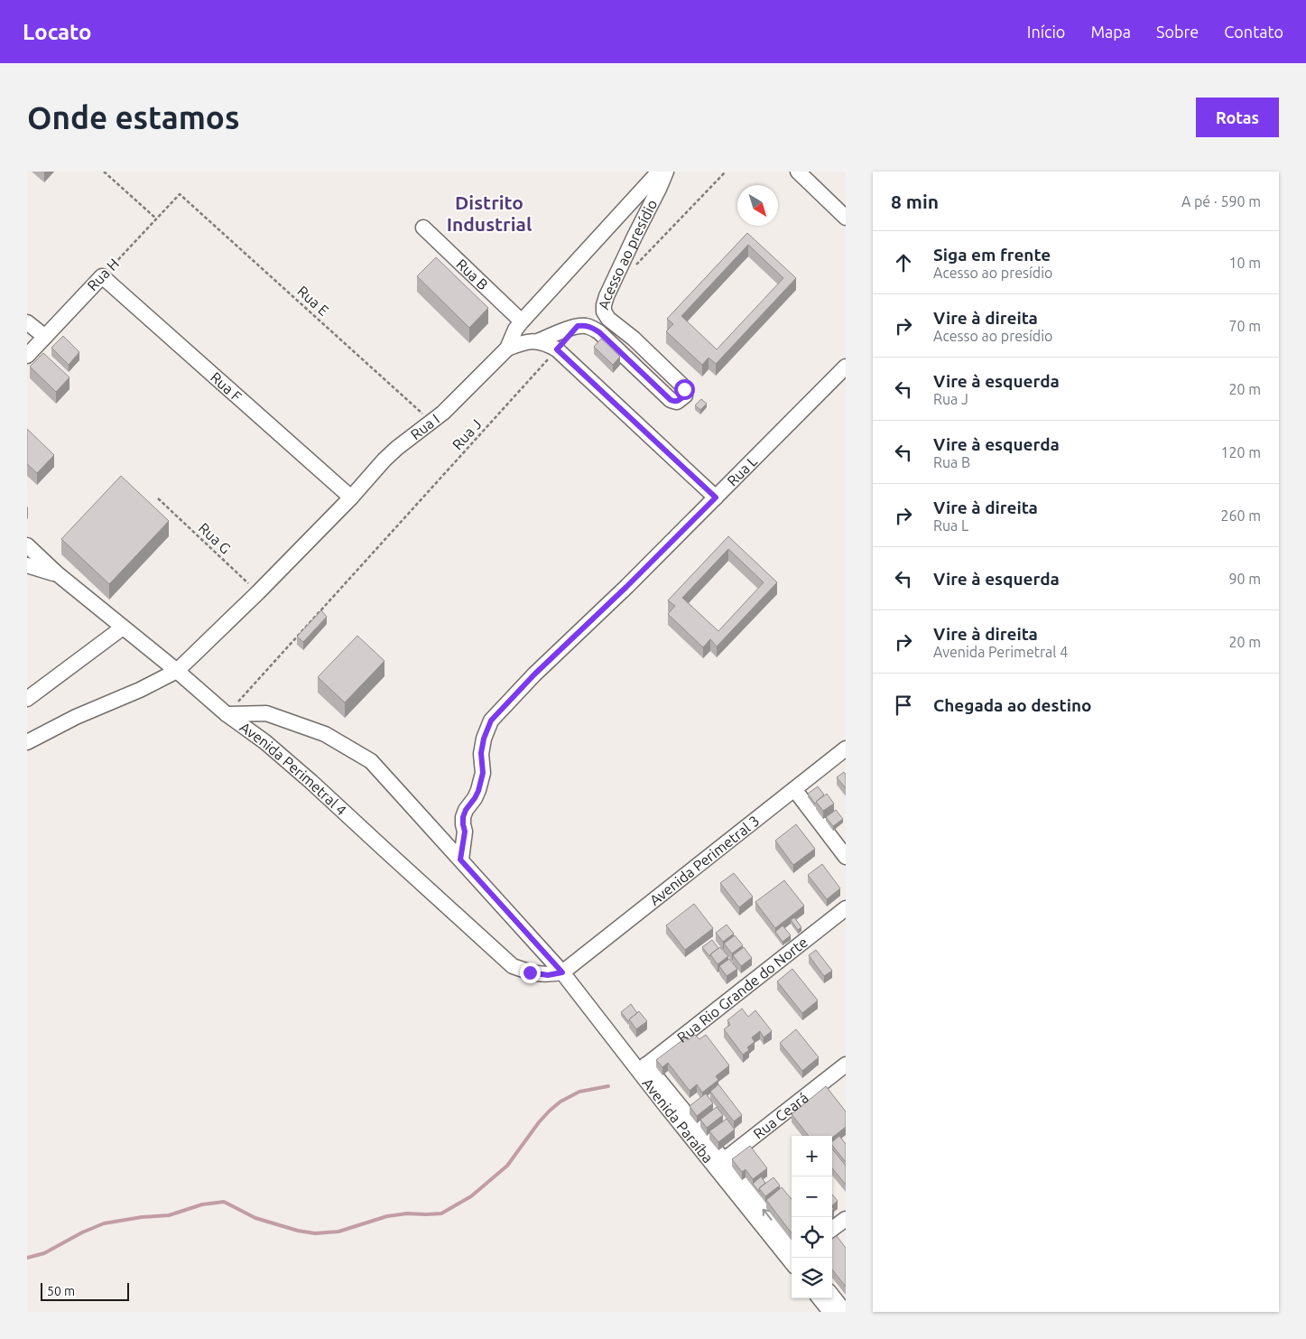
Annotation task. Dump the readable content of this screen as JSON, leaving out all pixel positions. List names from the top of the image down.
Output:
{
  "streets": {
    "street": [
      "Acesso ao presídio",
      "Rua H",
      "Rua B",
      "Rua F",
      "Rua I",
      "Rua L",
      "Avenida Perimetral 4",
      "Avenida Perimetral 3",
      "Rua Rio Grande do Norte",
      "Rua Ceará",
      "Avenida Paraíba"
    ],
    "path": ["Rua E", "Rua J", "Rua G"]
  },
  "crossings": [
    ["Rua H", "Rua E"],
    ["Rua H", "Rua F"],
    ["Rua B", "Rua I"],
    ["Rua E", "Rua I"],
    ["Rua F", "Rua I"],
    ["Rua I", "Rua G"],
    ["Rua I", "Avenida Perimetral 4"],
    ["Rua J", "Avenida Perimetral 4"],
    ["Rua J", "Avenida Paraíba"],
    ["Rua L", "Avenida Paraíba"],
    ["Avenida Perimetral 4", "Avenida Perimetral 3"],
    ["Avenida Perimetral 4", "Avenida Paraíba"],
    ["Avenida Perimetral 3", "Avenida Paraíba"],
    ["Rua Rio Grande do Norte", "Avenida Paraíba"],
    ["Rua Ceará", "Avenida Paraíba"]
  ],
  "districts": ["Distrito Industrial"],
  "scale_bar": "50 m",
  "north": "bottom right",
  "page": {
    "header": "Locato",
    "nav": [
      "Início",
      "Mapa",
      "Sobre",
      "Contato"
    ],
    "buttons": "Rotas",
    "title": "Onde estamos",
    "heading": ["8 min", "A pé · 590 m"],
    "list": [
      ["Siga em frente", "Acesso ao presídio", "10 m"],
      ["Vire à direita", "Acesso ao presídio", "70 m"],
      ["Vire à esquerda", "Rua J", "20 m"],
      ["Vire à esquerda", "Rua B", "120 m"],
      ["Vire à direita", "Rua L", "260 m"],
      ["Vire à esquerda", "90 m"],
      ["Vire à direita", "Avenida Perimetral 4", "20 m"],
      "Chegada ao destino"
    ],
    "map_buttons": ["+", "−"],
    "scale": "50 m"
  }
}
